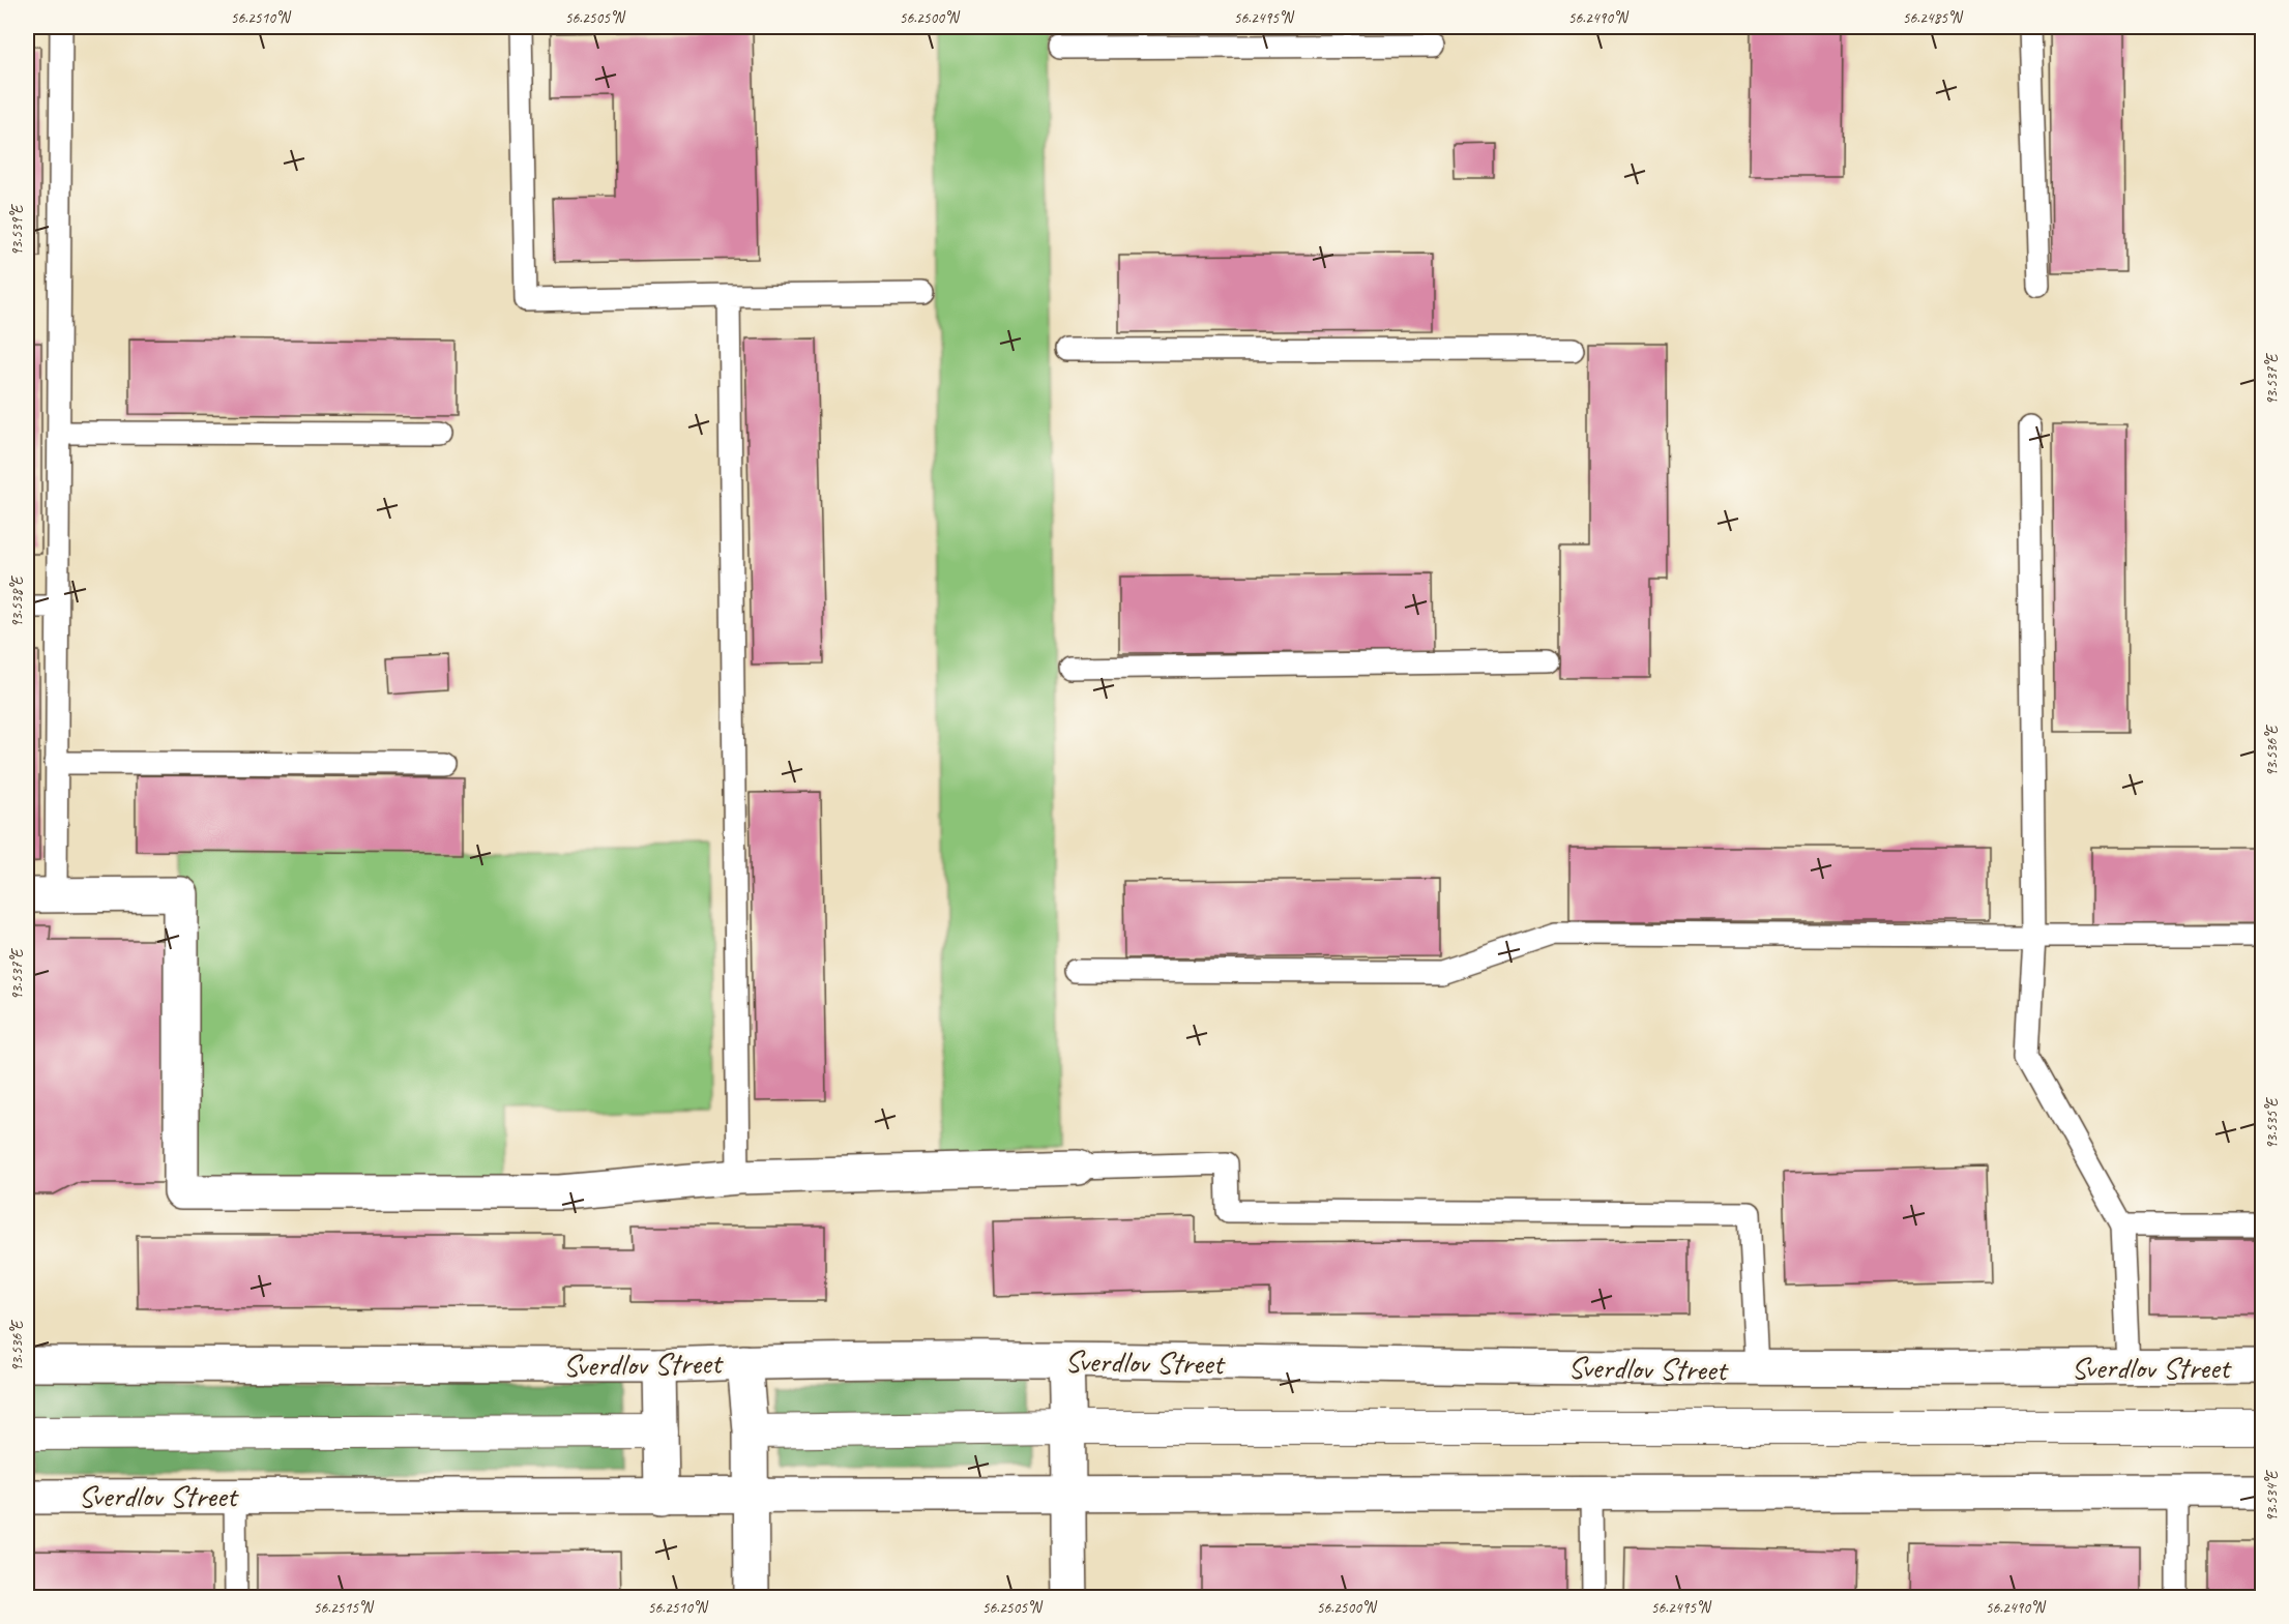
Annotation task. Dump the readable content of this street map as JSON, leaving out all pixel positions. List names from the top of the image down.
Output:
{
  "streets": {
    "street": ["Sverdlov Street"]
  },
  "coordinates": [
    "56.2510°N",
    "56.2505°N",
    "56.2500°N",
    "56.2495°N",
    "56.2490°N",
    "56.2485°N",
    "93.539°E",
    "93.537°E",
    "93.538°E",
    "93.536°E",
    "93.535°E",
    "93.534°E",
    "56.2515°N"
  ]
}
